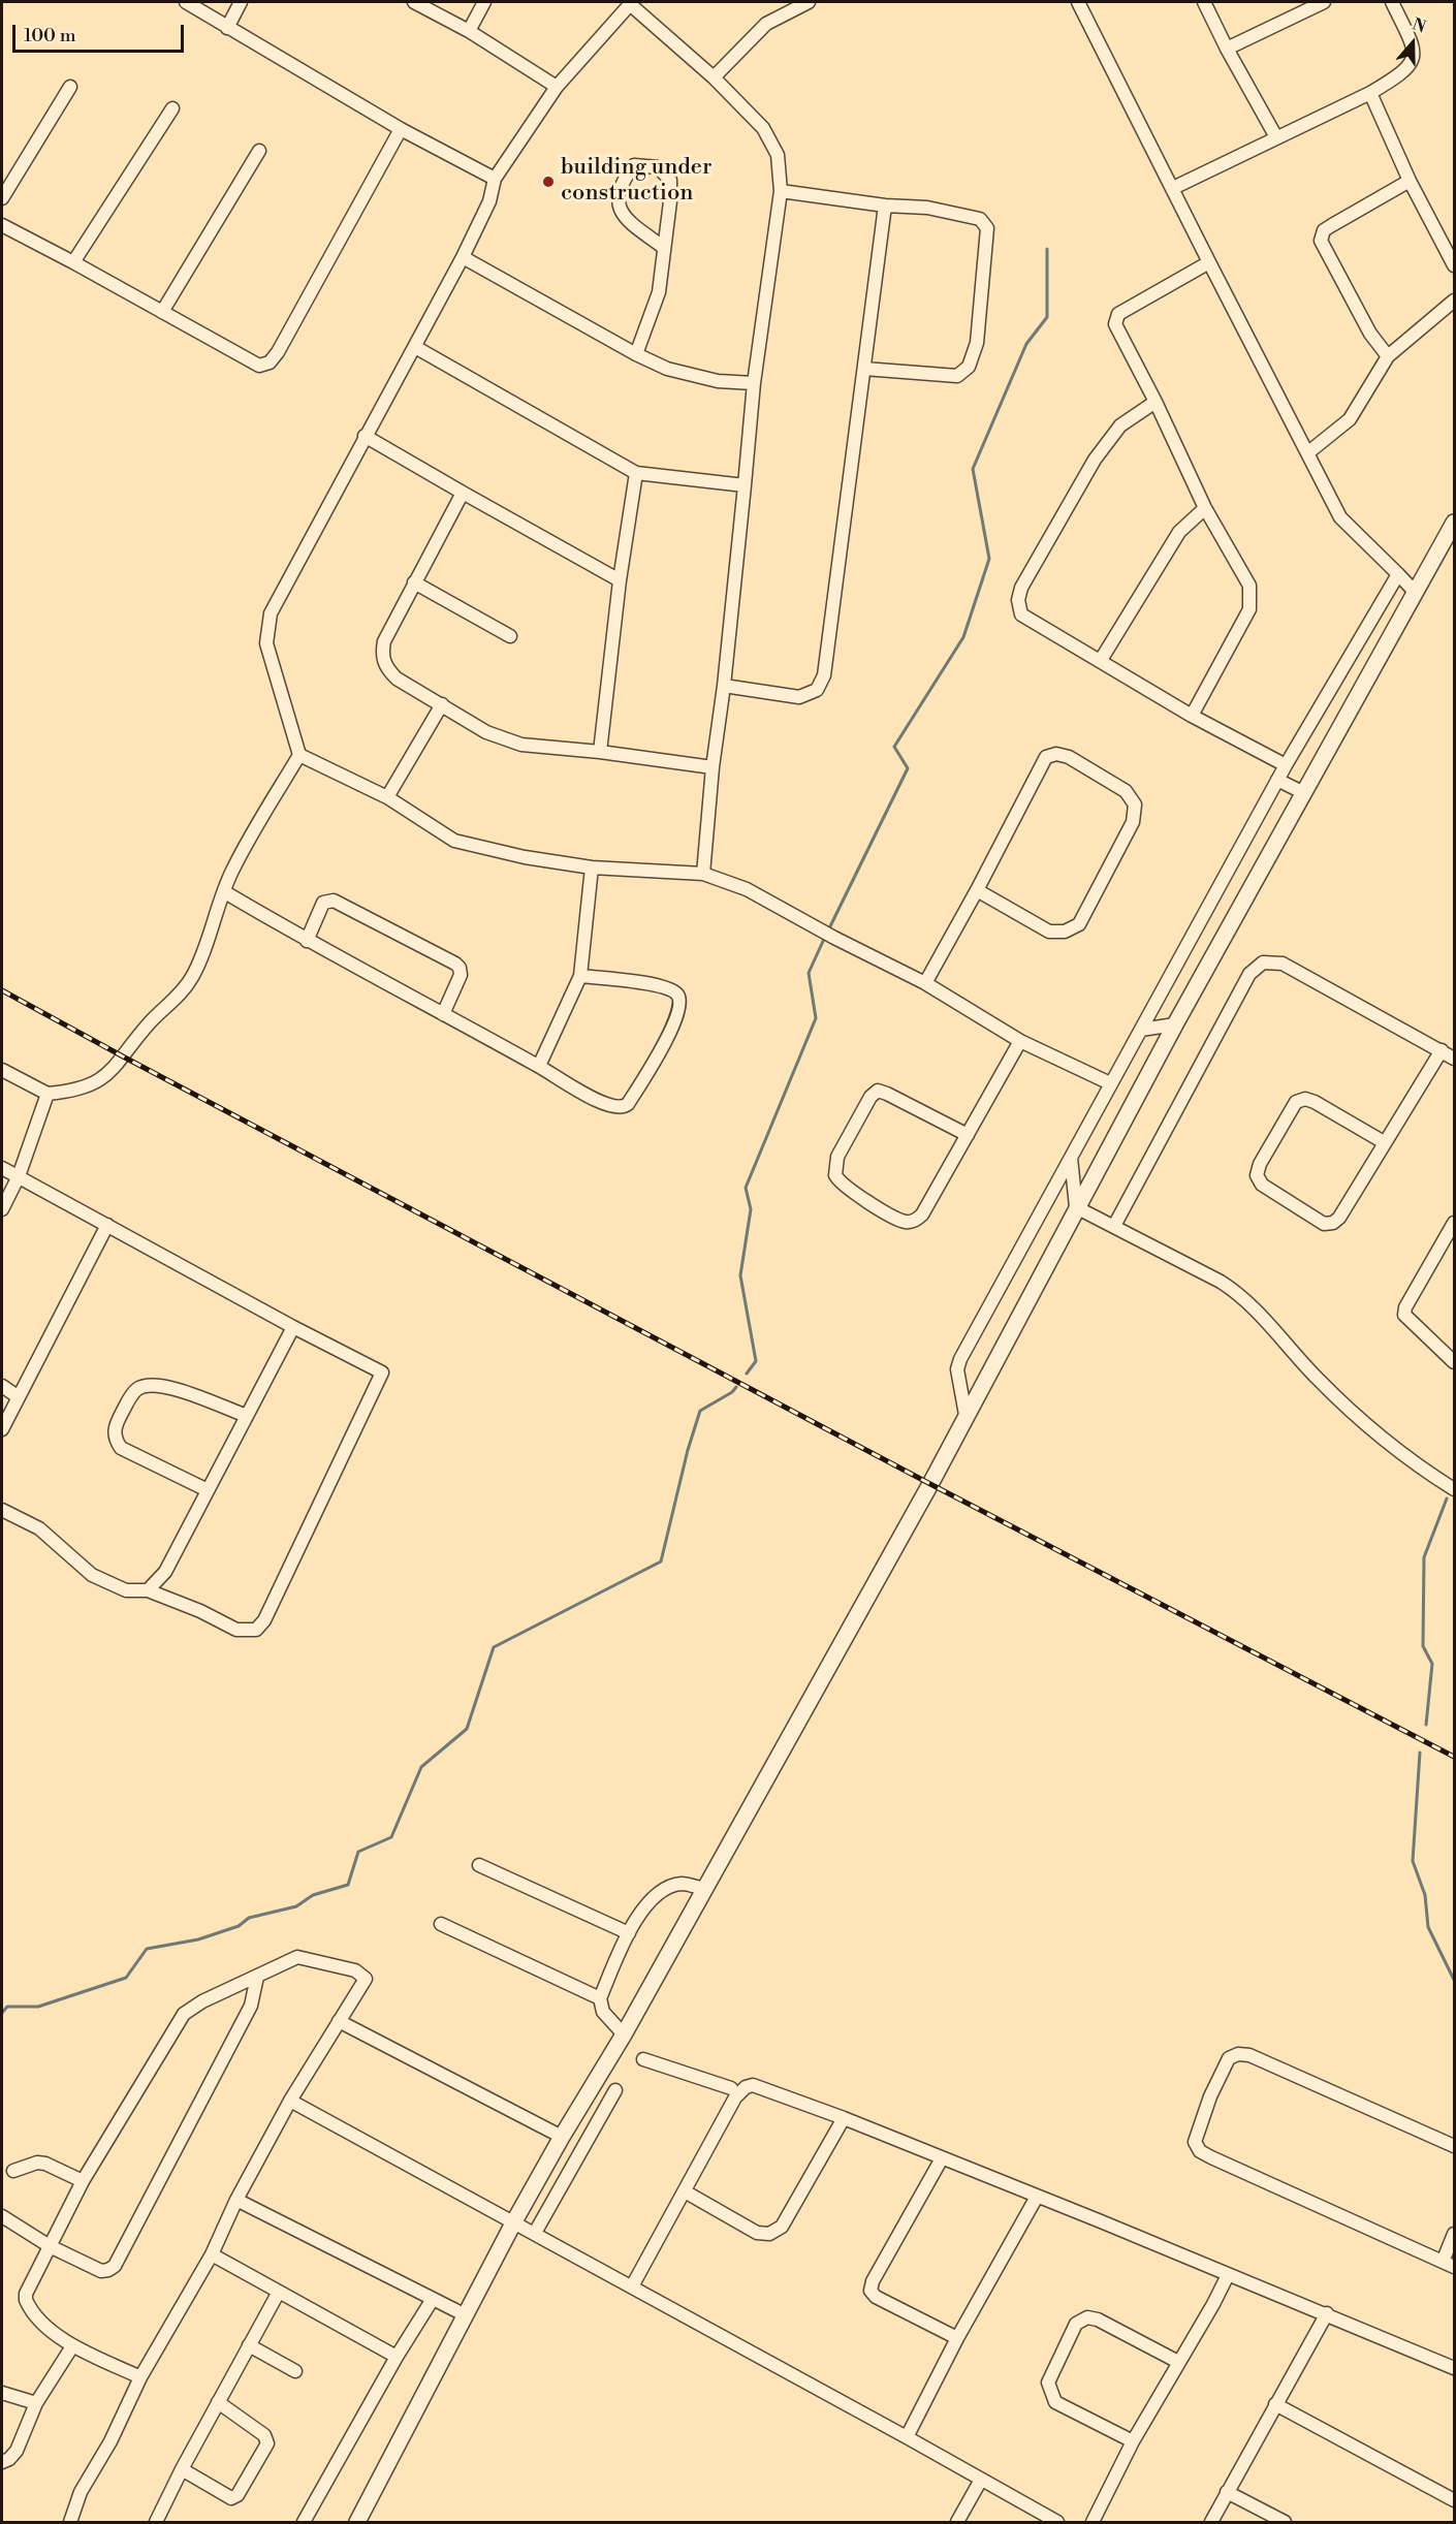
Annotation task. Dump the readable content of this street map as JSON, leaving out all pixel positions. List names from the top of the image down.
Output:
{
  "places": ["building under construction"],
  "scale_bar": "100 m",
  "north": "top"
}
